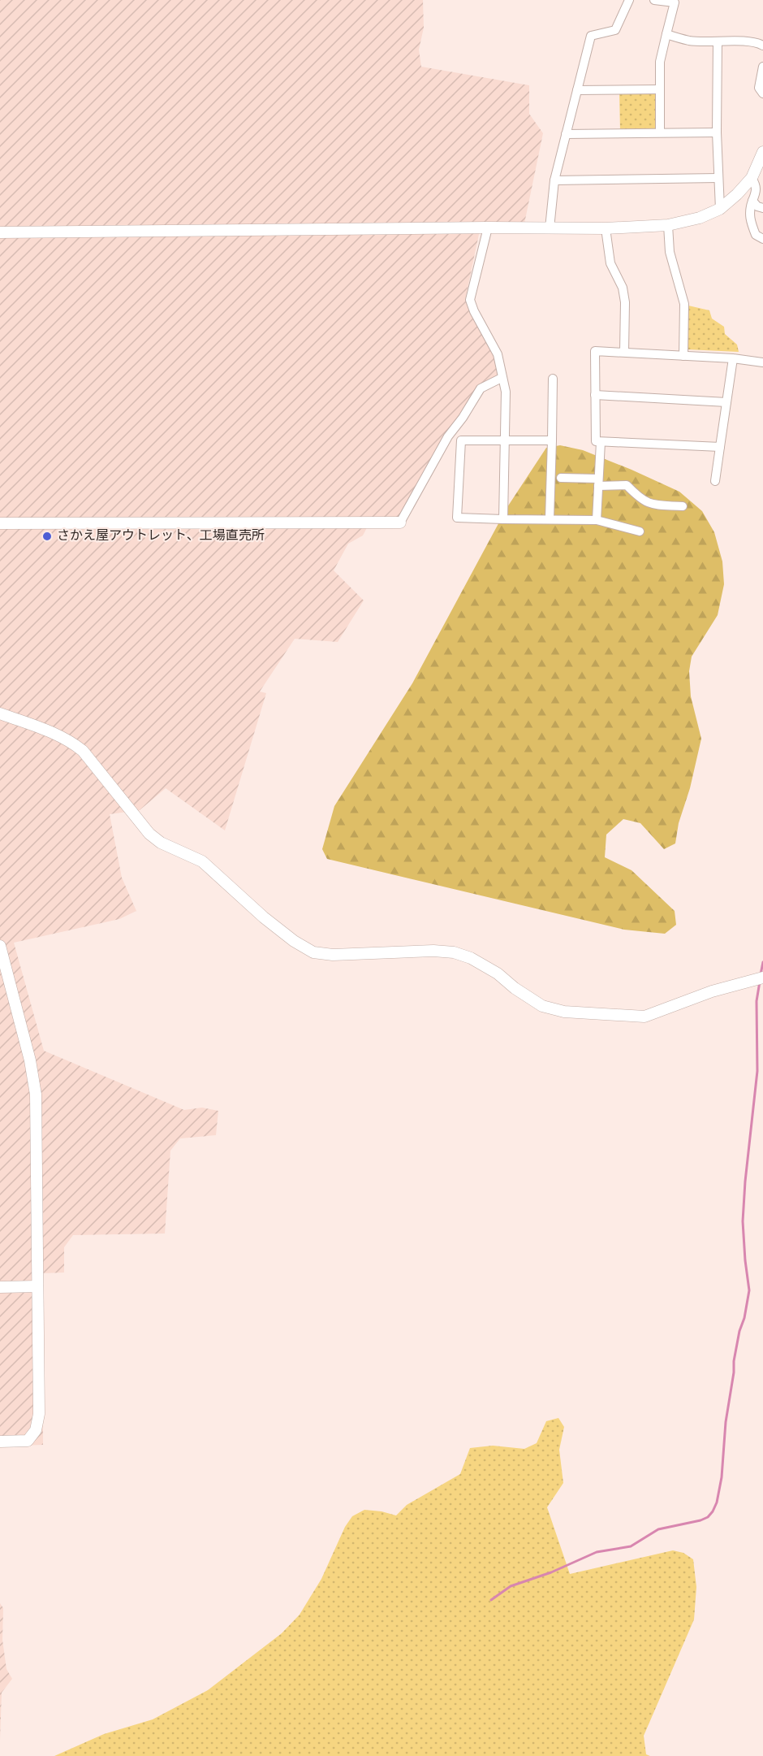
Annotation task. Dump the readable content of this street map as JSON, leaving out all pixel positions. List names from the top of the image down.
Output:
{
  "places": ["さかえ屋アウトレット、工場直売所"]
}
